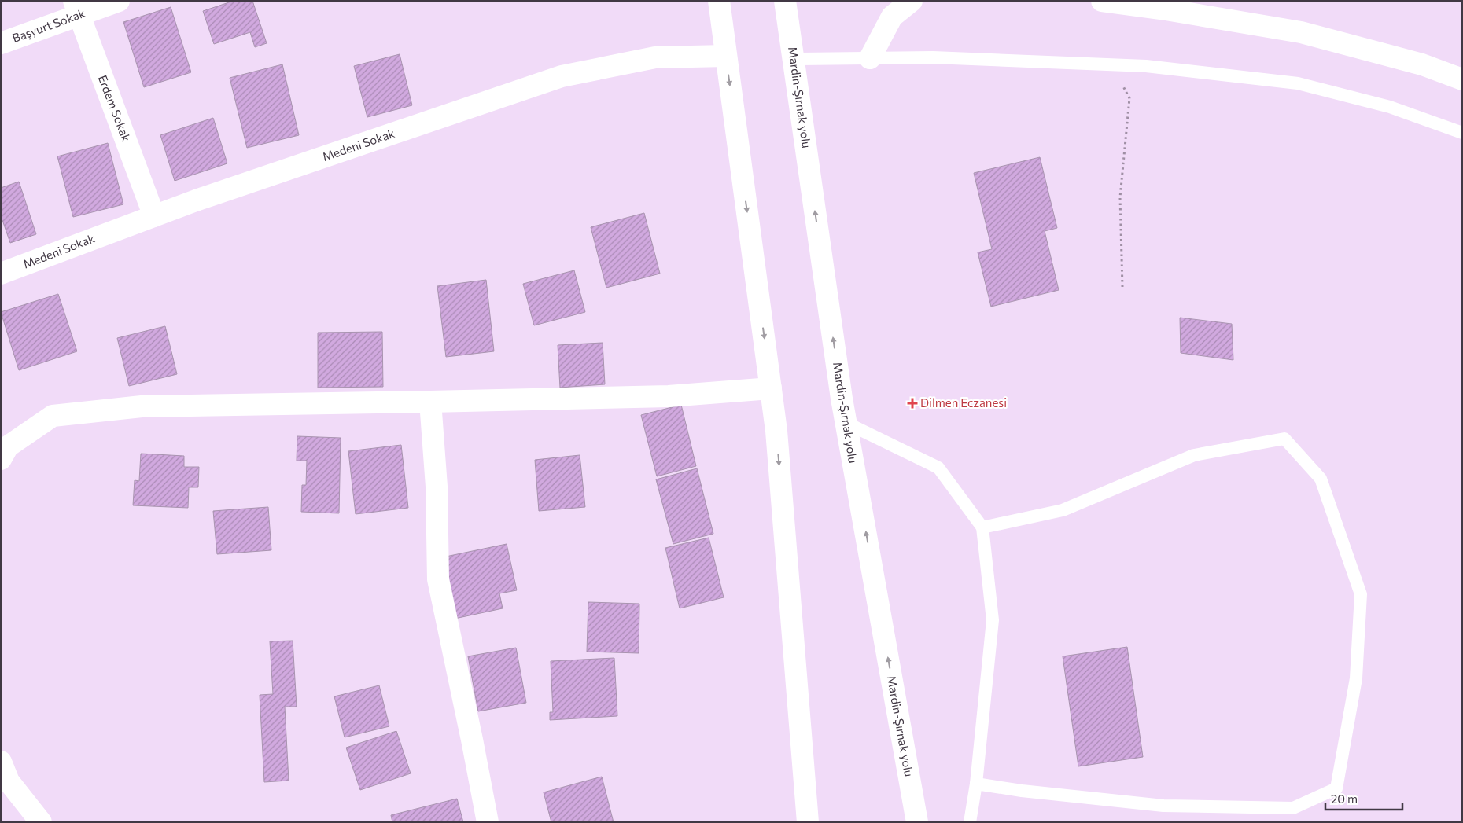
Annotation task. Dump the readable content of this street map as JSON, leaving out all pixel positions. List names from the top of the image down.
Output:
{
  "streets": {
    "main road": [
      "Başyurt Sokak",
      "Mardin-Şırnak yolu",
      "Erdem Sokak",
      "Medeni Sokak"
    ]
  },
  "crossings": [
    ["Başyurt Sokak", "Erdem Sokak"],
    ["Erdem Sokak", "Medeni Sokak"]
  ],
  "places": {
    "health": ["Dilmen Eczanesi"]
  },
  "scale_bar": "20 m"
}
